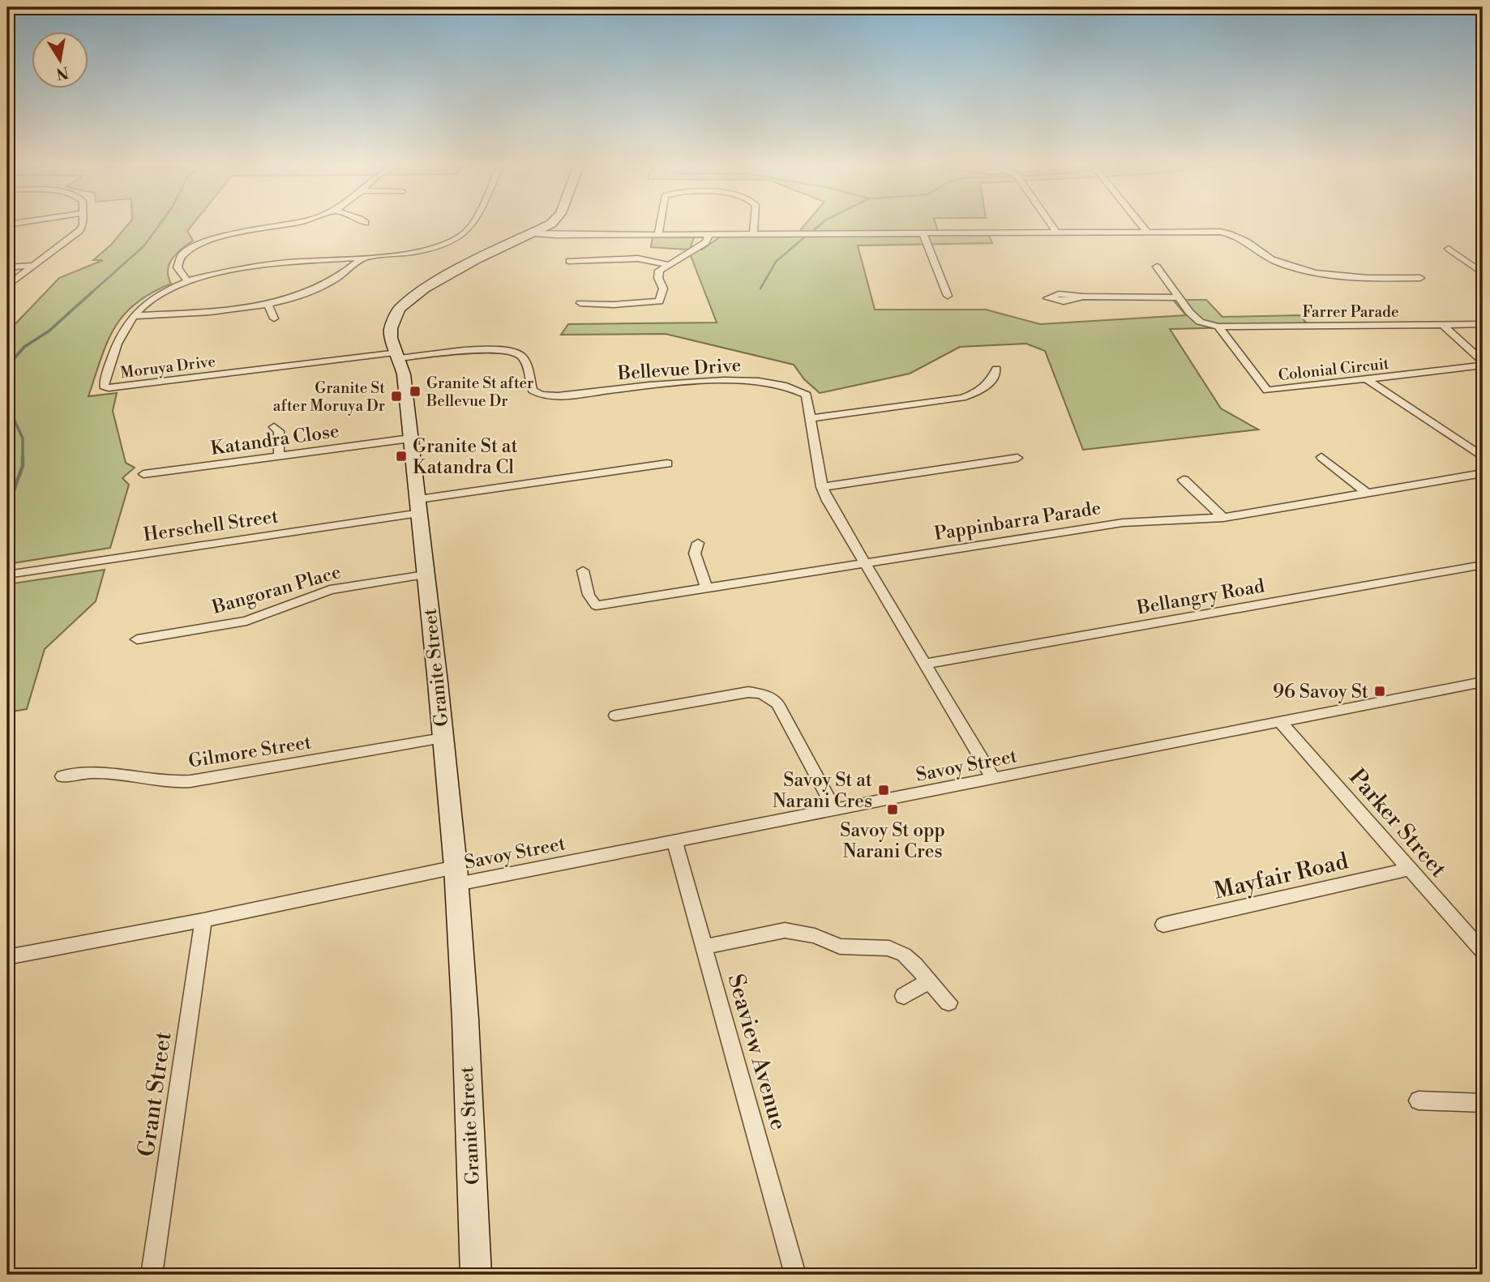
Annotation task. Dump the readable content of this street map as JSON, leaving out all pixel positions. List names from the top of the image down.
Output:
{
  "streets": {
    "street": [
      "Farrer Parade",
      "Moruya Drive",
      "Bellevue Drive",
      "Colonial Circuit",
      "Katandra Close",
      "Pappinbarra Parade",
      "Herschell Street",
      "Bangoran Place",
      "Bellangry Road",
      "Granite Street",
      "Gilmore Street",
      "Savoy Street",
      "Parker Street",
      "Mayfair Road",
      "Seaview Avenue",
      "Grant Street"
    ]
  },
  "crossings": [
    ["Farrer Parade", "Colonial Circuit"],
    ["Moruya Drive", "Bellevue Drive"],
    ["Moruya Drive", "Granite Street"],
    ["Bellevue Drive", "Pappinbarra Parade"],
    ["Bellevue Drive", "Bellangry Road"],
    ["Bellevue Drive", "Granite Street"],
    ["Bellevue Drive", "Savoy Street"],
    ["Katandra Close", "Granite Street"],
    ["Herschell Street", "Granite Street"],
    ["Bangoran Place", "Granite Street"],
    ["Granite Street", "Gilmore Street"],
    ["Granite Street", "Savoy Street"],
    ["Savoy Street", "Parker Street"],
    ["Savoy Street", "Seaview Avenue"],
    ["Savoy Street", "Grant Street"],
    ["Parker Street", "Mayfair Road"]
  ],
  "places": {
    "transit": [
      "Granite St after Bellevue Dr",
      "Granite St after Moruya Dr",
      "Granite St at Katandra Cl",
      "96 Savoy St",
      "Savoy St at Narani Cres",
      "Savoy St opp Narani Cres"
    ]
  },
  "north": "bottom"
}
